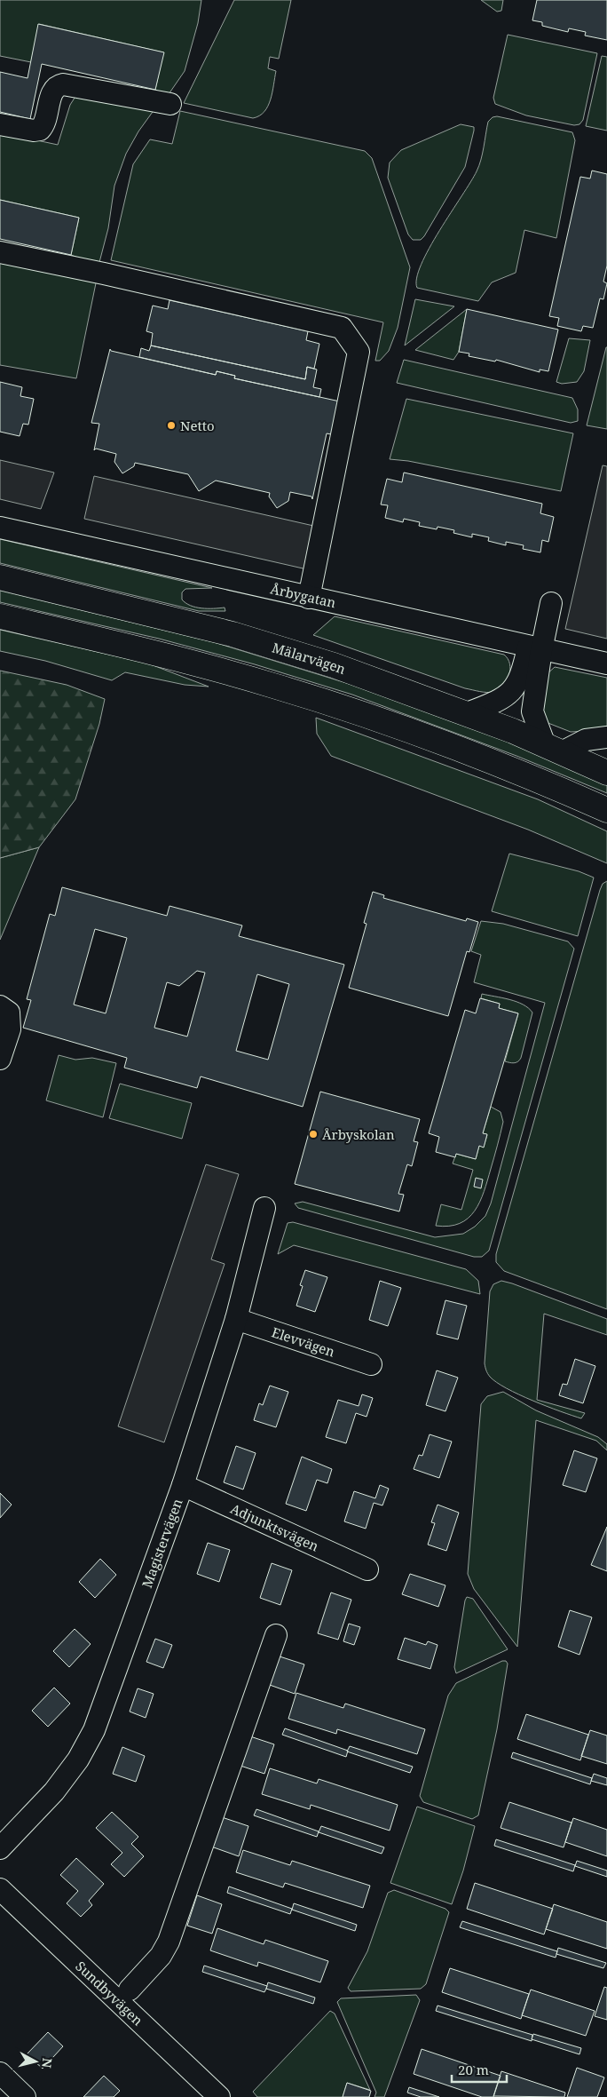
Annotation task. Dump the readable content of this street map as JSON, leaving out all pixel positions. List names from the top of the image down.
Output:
{
  "streets": {
    "main road": ["Mälarvägen"],
    "street": [
      "Årbygatan",
      "Elevvägen",
      "Adjunktsvägen",
      "Magistervägen",
      "Sundbyvägen"
    ]
  },
  "crossings": [
    ["Elevvägen", "Magistervägen"],
    ["Adjunktsvägen", "Magistervägen"]
  ],
  "places": ["Netto", "Årbyskolan"],
  "scale_bar": "20 m",
  "north": "right"
}
